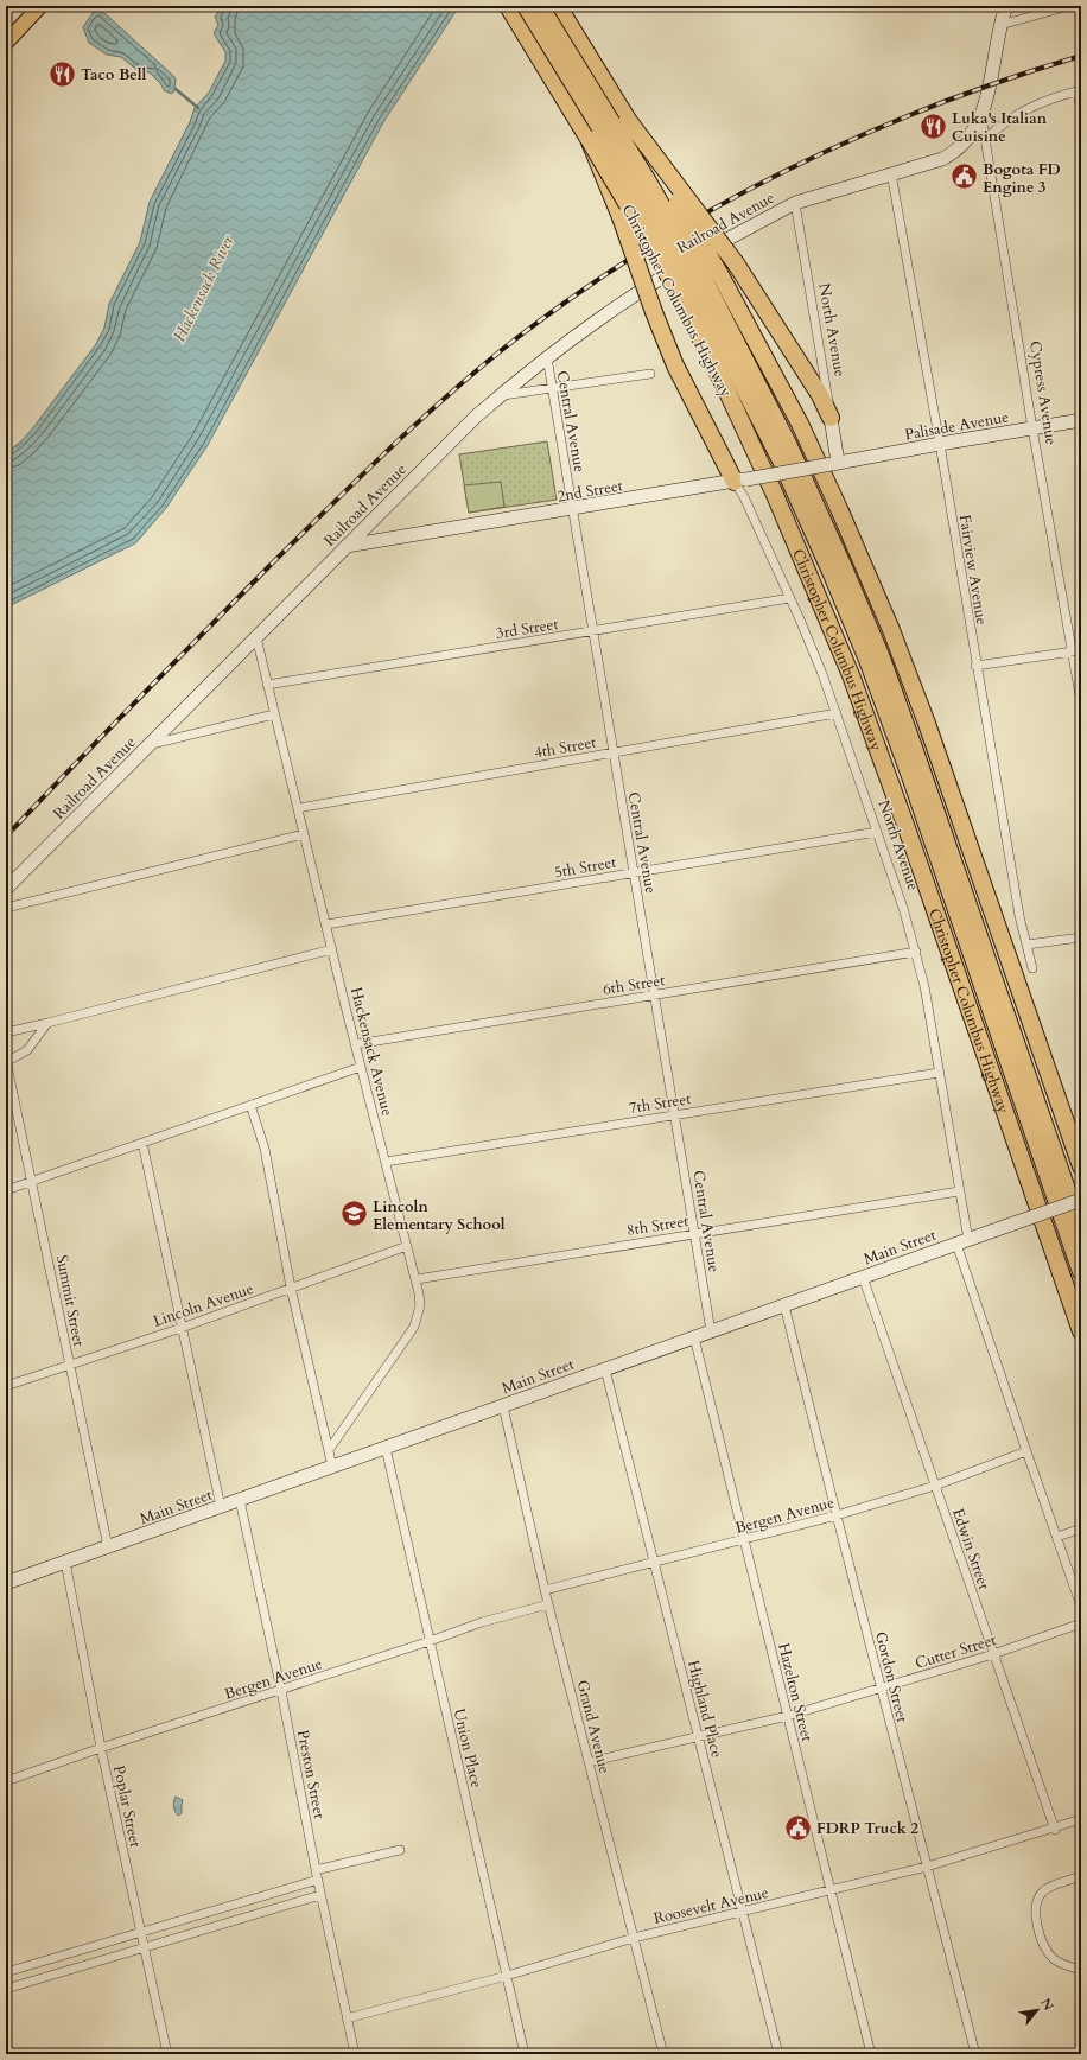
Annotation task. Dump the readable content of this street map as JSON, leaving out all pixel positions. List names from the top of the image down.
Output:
{
  "streets": {
    "highway": ["Christopher Columbus Highway"],
    "main road": [
      "Railroad Avenue",
      "North Avenue",
      "Cypress Avenue",
      "Palisade Avenue",
      "2nd Street",
      "Main Street"
    ],
    "street": [
      "Central Avenue",
      "Fairview Avenue",
      "3rd Street",
      "4th Street",
      "5th Street",
      "6th Street",
      "Hackensack Avenue",
      "7th Street",
      "8th Street",
      "Summit Street",
      "Lincoln Avenue",
      "Bergen Avenue",
      "Edwin Street",
      "Cutter Street",
      "Gordon Street",
      "Hazelton Street",
      "Highland Place",
      "Grand Avenue",
      "Union Place",
      "Preston Street",
      "Poplar Street",
      "Roosevelt Avenue"
    ]
  },
  "crossings": [
    ["Railroad Avenue", "North Avenue"],
    ["Railroad Avenue", "Cypress Avenue"],
    ["Railroad Avenue", "Central Avenue"],
    ["Railroad Avenue", "2nd Street"],
    ["Railroad Avenue", "Fairview Avenue"],
    ["Railroad Avenue", "Hackensack Avenue"],
    ["North Avenue", "Palisade Avenue"],
    ["North Avenue", "2nd Street"],
    ["North Avenue", "3rd Street"],
    ["North Avenue", "4th Street"],
    ["North Avenue", "5th Street"],
    ["North Avenue", "6th Street"],
    ["North Avenue", "7th Street"],
    ["North Avenue", "8th Street"],
    ["North Avenue", "Main Street"],
    ["North Avenue", "Bergen Avenue"],
    ["Cypress Avenue", "Palisade Avenue"],
    ["Central Avenue", "2nd Street"],
    ["Central Avenue", "3rd Street"],
    ["Central Avenue", "4th Street"],
    ["Central Avenue", "5th Street"],
    ["Central Avenue", "6th Street"],
    ["Central Avenue", "7th Street"],
    ["Central Avenue", "8th Street"],
    ["Central Avenue", "Main Street"],
    ["Palisade Avenue", "2nd Street"],
    ["Palisade Avenue", "Fairview Avenue"],
    ["3rd Street", "Hackensack Avenue"],
    ["4th Street", "Hackensack Avenue"],
    ["5th Street", "Hackensack Avenue"],
    ["6th Street", "Hackensack Avenue"],
    ["Hackensack Avenue", "7th Street"],
    ["Hackensack Avenue", "8th Street"],
    ["Hackensack Avenue", "Lincoln Avenue"],
    ["Main Street", "Summit Street"],
    ["Main Street", "Edwin Street"],
    ["Main Street", "Gordon Street"],
    ["Main Street", "Hazelton Street"],
    ["Main Street", "Highland Place"],
    ["Main Street", "Grand Avenue"],
    ["Main Street", "Union Place"],
    ["Main Street", "Preston Street"],
    ["Main Street", "Poplar Street"],
    ["Summit Street", "Lincoln Avenue"],
    ["Bergen Avenue", "Edwin Street"],
    ["Bergen Avenue", "Gordon Street"],
    ["Bergen Avenue", "Hazelton Street"],
    ["Bergen Avenue", "Highland Place"],
    ["Bergen Avenue", "Grand Avenue"],
    ["Bergen Avenue", "Union Place"],
    ["Bergen Avenue", "Preston Street"],
    ["Bergen Avenue", "Poplar Street"],
    ["Edwin Street", "Cutter Street"],
    ["Edwin Street", "Roosevelt Avenue"],
    ["Cutter Street", "Gordon Street"],
    ["Cutter Street", "Hazelton Street"],
    ["Cutter Street", "Highland Place"],
    ["Cutter Street", "Grand Avenue"],
    ["Gordon Street", "Roosevelt Avenue"],
    ["Hazelton Street", "Roosevelt Avenue"],
    ["Highland Place", "Roosevelt Avenue"],
    ["Grand Avenue", "Roosevelt Avenue"],
    ["Union Place", "Roosevelt Avenue"],
    ["Preston Street", "Roosevelt Avenue"]
  ],
  "water": ["Hackensack River"],
  "places": {
    "restaurant": ["Taco Bell", "Luka's Italian Cuisine"],
    "public building": ["Bogota FD Engine 3", "FDRP Truck 2"],
    "school or university": ["Lincoln Elementary School"]
  },
  "north": "top right"
}
